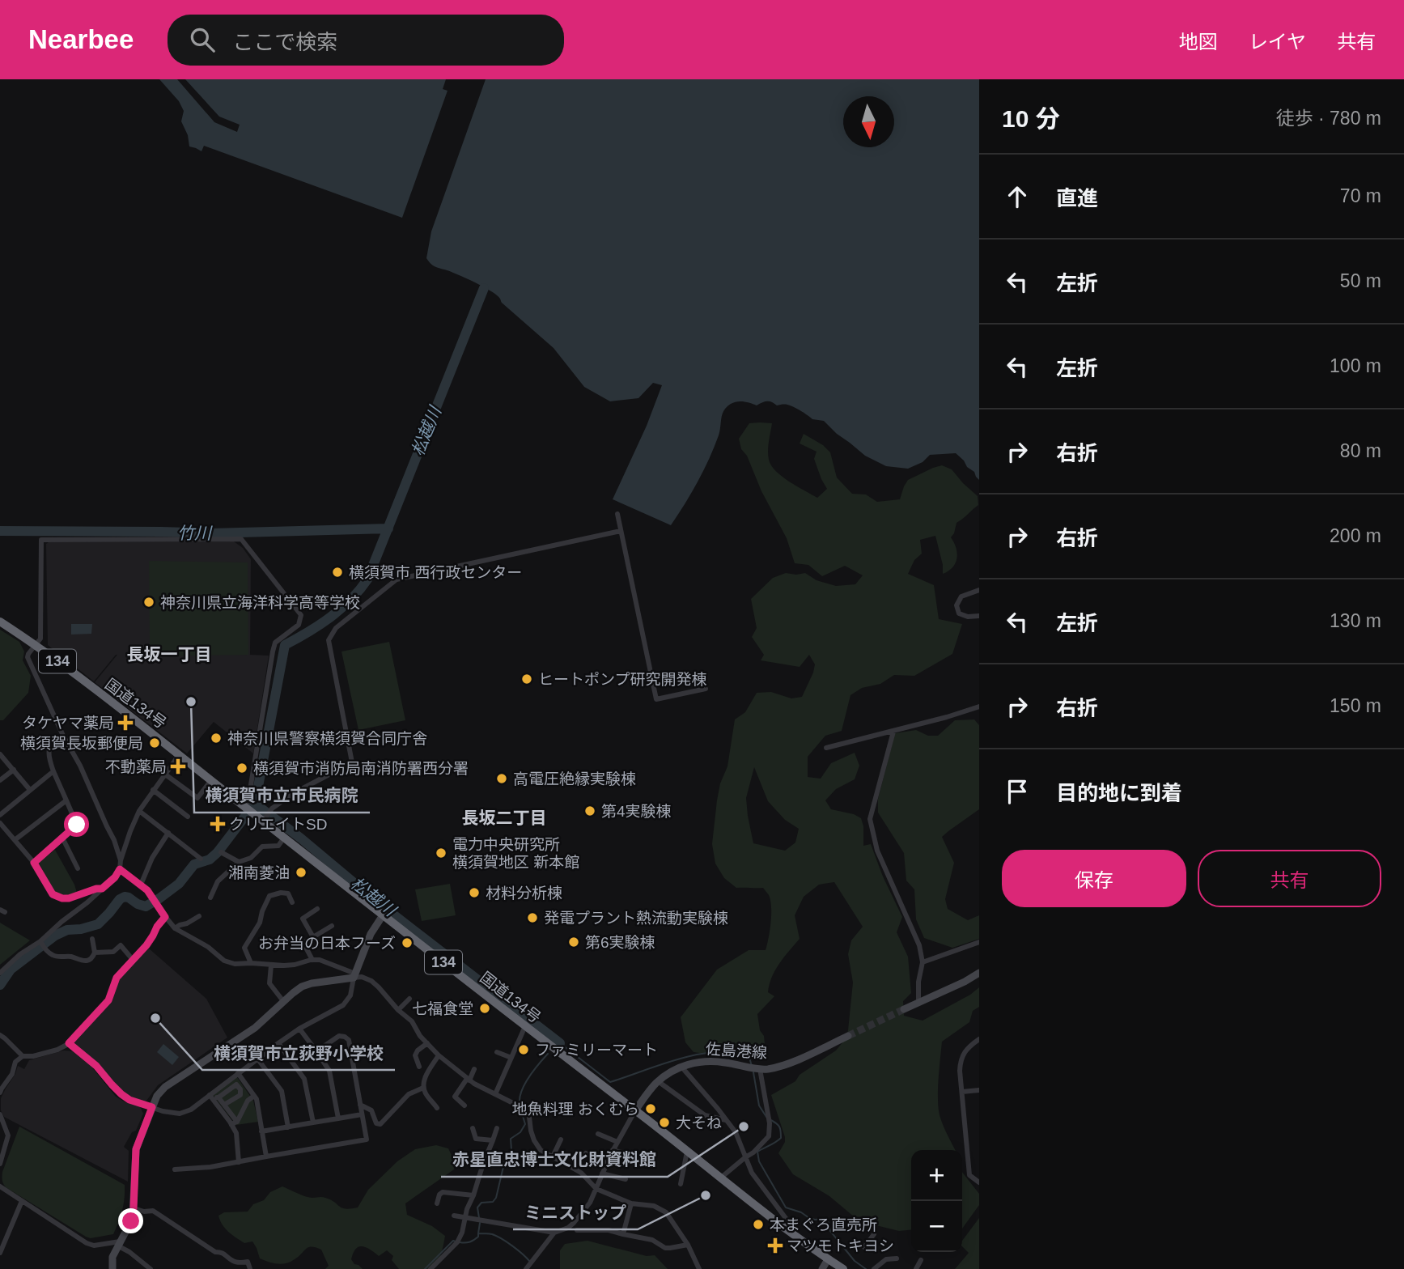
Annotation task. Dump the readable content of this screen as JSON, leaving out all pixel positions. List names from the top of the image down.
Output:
{
  "streets": {
    "highway": ["134", "国道134号"],
    "street": ["佐島港線"]
  },
  "crossings": [
    ["国道134号", "佐島港線"]
  ],
  "districts": ["長坂一丁目", "長坂二丁目"],
  "water": ["松越川", "竹川"],
  "places": {
    "other": [
      "横須賀市 西行政センター",
      "神奈川県立海洋科学高等学校",
      "ヒートポンプ研究開発棟",
      "横須賀市立市民病院",
      "神奈川県警察横須賀合同庁舎",
      "横須賀長坂郵便局",
      "横須賀市消防局南消防署西分署",
      "高電圧絶縁実験棟",
      "第4実験棟",
      "電力中央研究所 横須賀地区 新本館",
      "湘南菱油",
      "材料分析棟",
      "発電プラント熱流動実験棟",
      "第6実験棟",
      "お弁当の日本フーズ",
      "七福食堂",
      "横須賀市立荻野小学校",
      "ファミリーマート",
      "地魚料理 おくむら",
      "大そね",
      "赤星直忠博士文化財資料館",
      "ミニストップ",
      "本まぐろ直売所"
    ],
    "health": [
      "タケヤマ薬局",
      "不動薬局",
      "クリエイトSD",
      "マツモトキヨシ"
    ]
  },
  "north": "bottom",
  "page": {
    "header": "Nearbee",
    "search": "ここで検索",
    "nav": ["地図", "レイヤ", "共有"],
    "heading": ["10 分", "徒歩 · 780 m"],
    "list": [
      ["直進", "70 m"],
      ["左折", "50 m"],
      ["左折", "100 m"],
      ["右折", "80 m"],
      ["右折", "200 m"],
      ["左折", "130 m"],
      ["右折", "150 m"],
      "目的地に到着"
    ],
    "buttons": ["保存", "共有"],
    "map_buttons": ["+", "−"]
  }
}
